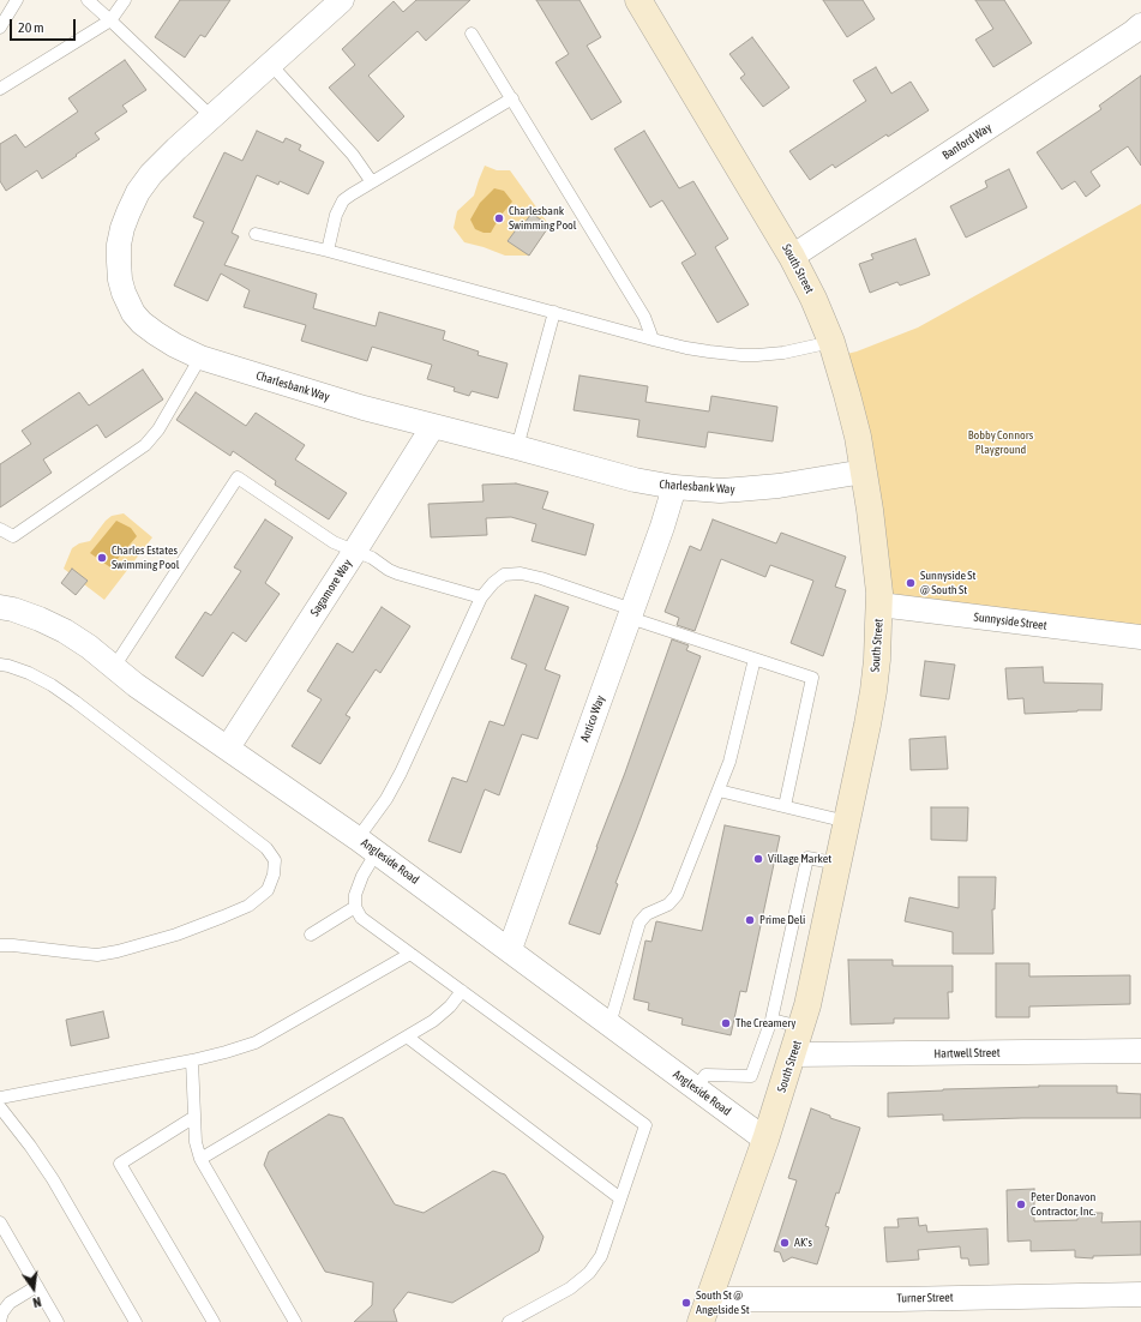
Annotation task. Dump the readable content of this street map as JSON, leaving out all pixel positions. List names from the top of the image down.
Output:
{
  "streets": {
    "main road": ["South Street"],
    "street": [
      "Banford Way",
      "Charlesbank Way",
      "Sagamore Way",
      "Sunnyside Street",
      "Antico Way",
      "Angleside Road",
      "Hartwell Street",
      "Turner Street"
    ]
  },
  "crossings": [
    ["Banford Way", "South Street"],
    ["South Street", "Charlesbank Way"],
    ["South Street", "Sunnyside Street"],
    ["South Street", "Angleside Road"],
    ["South Street", "Hartwell Street"],
    ["South Street", "Turner Street"],
    ["Charlesbank Way", "Sagamore Way"],
    ["Charlesbank Way", "Antico Way"],
    ["Sagamore Way", "Angleside Road"],
    ["Antico Way", "Angleside Road"]
  ],
  "parks": ["Bobby Connors Playground"],
  "places": [
    "Charlesbank Swimming Pool",
    "Charles Estates Swimming Pool",
    "Sunnyside St @ South St",
    "Village Market",
    "Prime Deli",
    "The Creamery",
    "Peter Donavon Contractor, Inc.",
    "AK's",
    "South St @ Angelside St"
  ],
  "scale_bar": "20 m",
  "north": "bottom"
}
